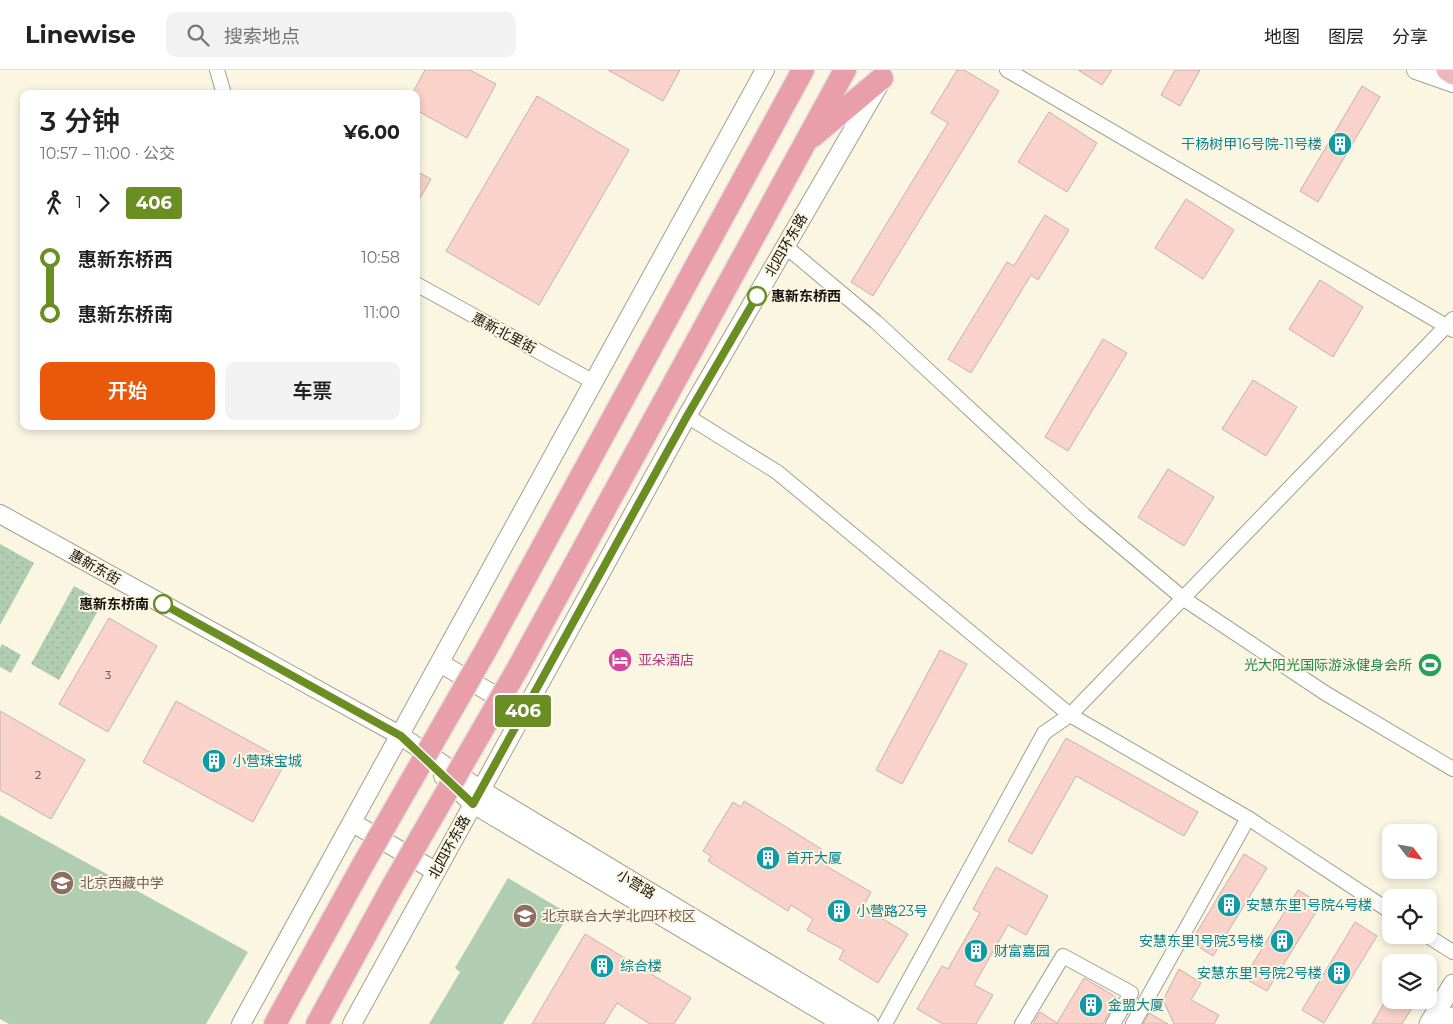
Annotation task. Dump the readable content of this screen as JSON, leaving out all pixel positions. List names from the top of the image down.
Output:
{
  "streets": {
    "highway": ["北四环东路"],
    "street": ["惠新北里街", "惠新东街", "小营路"]
  },
  "crossings": [
    ["北四环东路", "惠新东街"],
    ["北四环东路", "小营路"],
    ["惠新东街", "小营路"]
  ],
  "places": {
    "building": [
      "干杨树甲16号院-11号楼",
      "小营珠宝城",
      "首开大厦",
      "安慧东里1号院4号楼",
      "小营路23号",
      "安慧东里1号院3号楼",
      "财富嘉园",
      "综合楼",
      "安慧东里1号院2号楼",
      "金盟大厦"
    ],
    "other": ["惠新东桥西", "惠新东桥南"],
    "hotel": ["亚朵酒店"],
    "sports": ["光大阳光国际游泳健身会所"],
    "school or university": ["北京西藏中学", "北京联合大学北四环校区"]
  },
  "lines": ["bus line 406"],
  "house_numbers": ["3", "2"],
  "north": "bottom right",
  "page": {
    "header": "Linewise",
    "search": "搜索地点",
    "nav": ["地图", "图层", "分享"],
    "on_map": "406",
    "heading": ["3 分钟", "10:57 – 11:00 · 公交", "¥6.00"],
    "legs": ["1", "406"],
    "list": [
      {
        "name": "惠新东桥西",
        "value": "10:58"
      },
      {
        "name": "惠新东桥南",
        "value": "11:00"
      }
    ],
    "buttons": ["开始", "车票"]
  }
}
